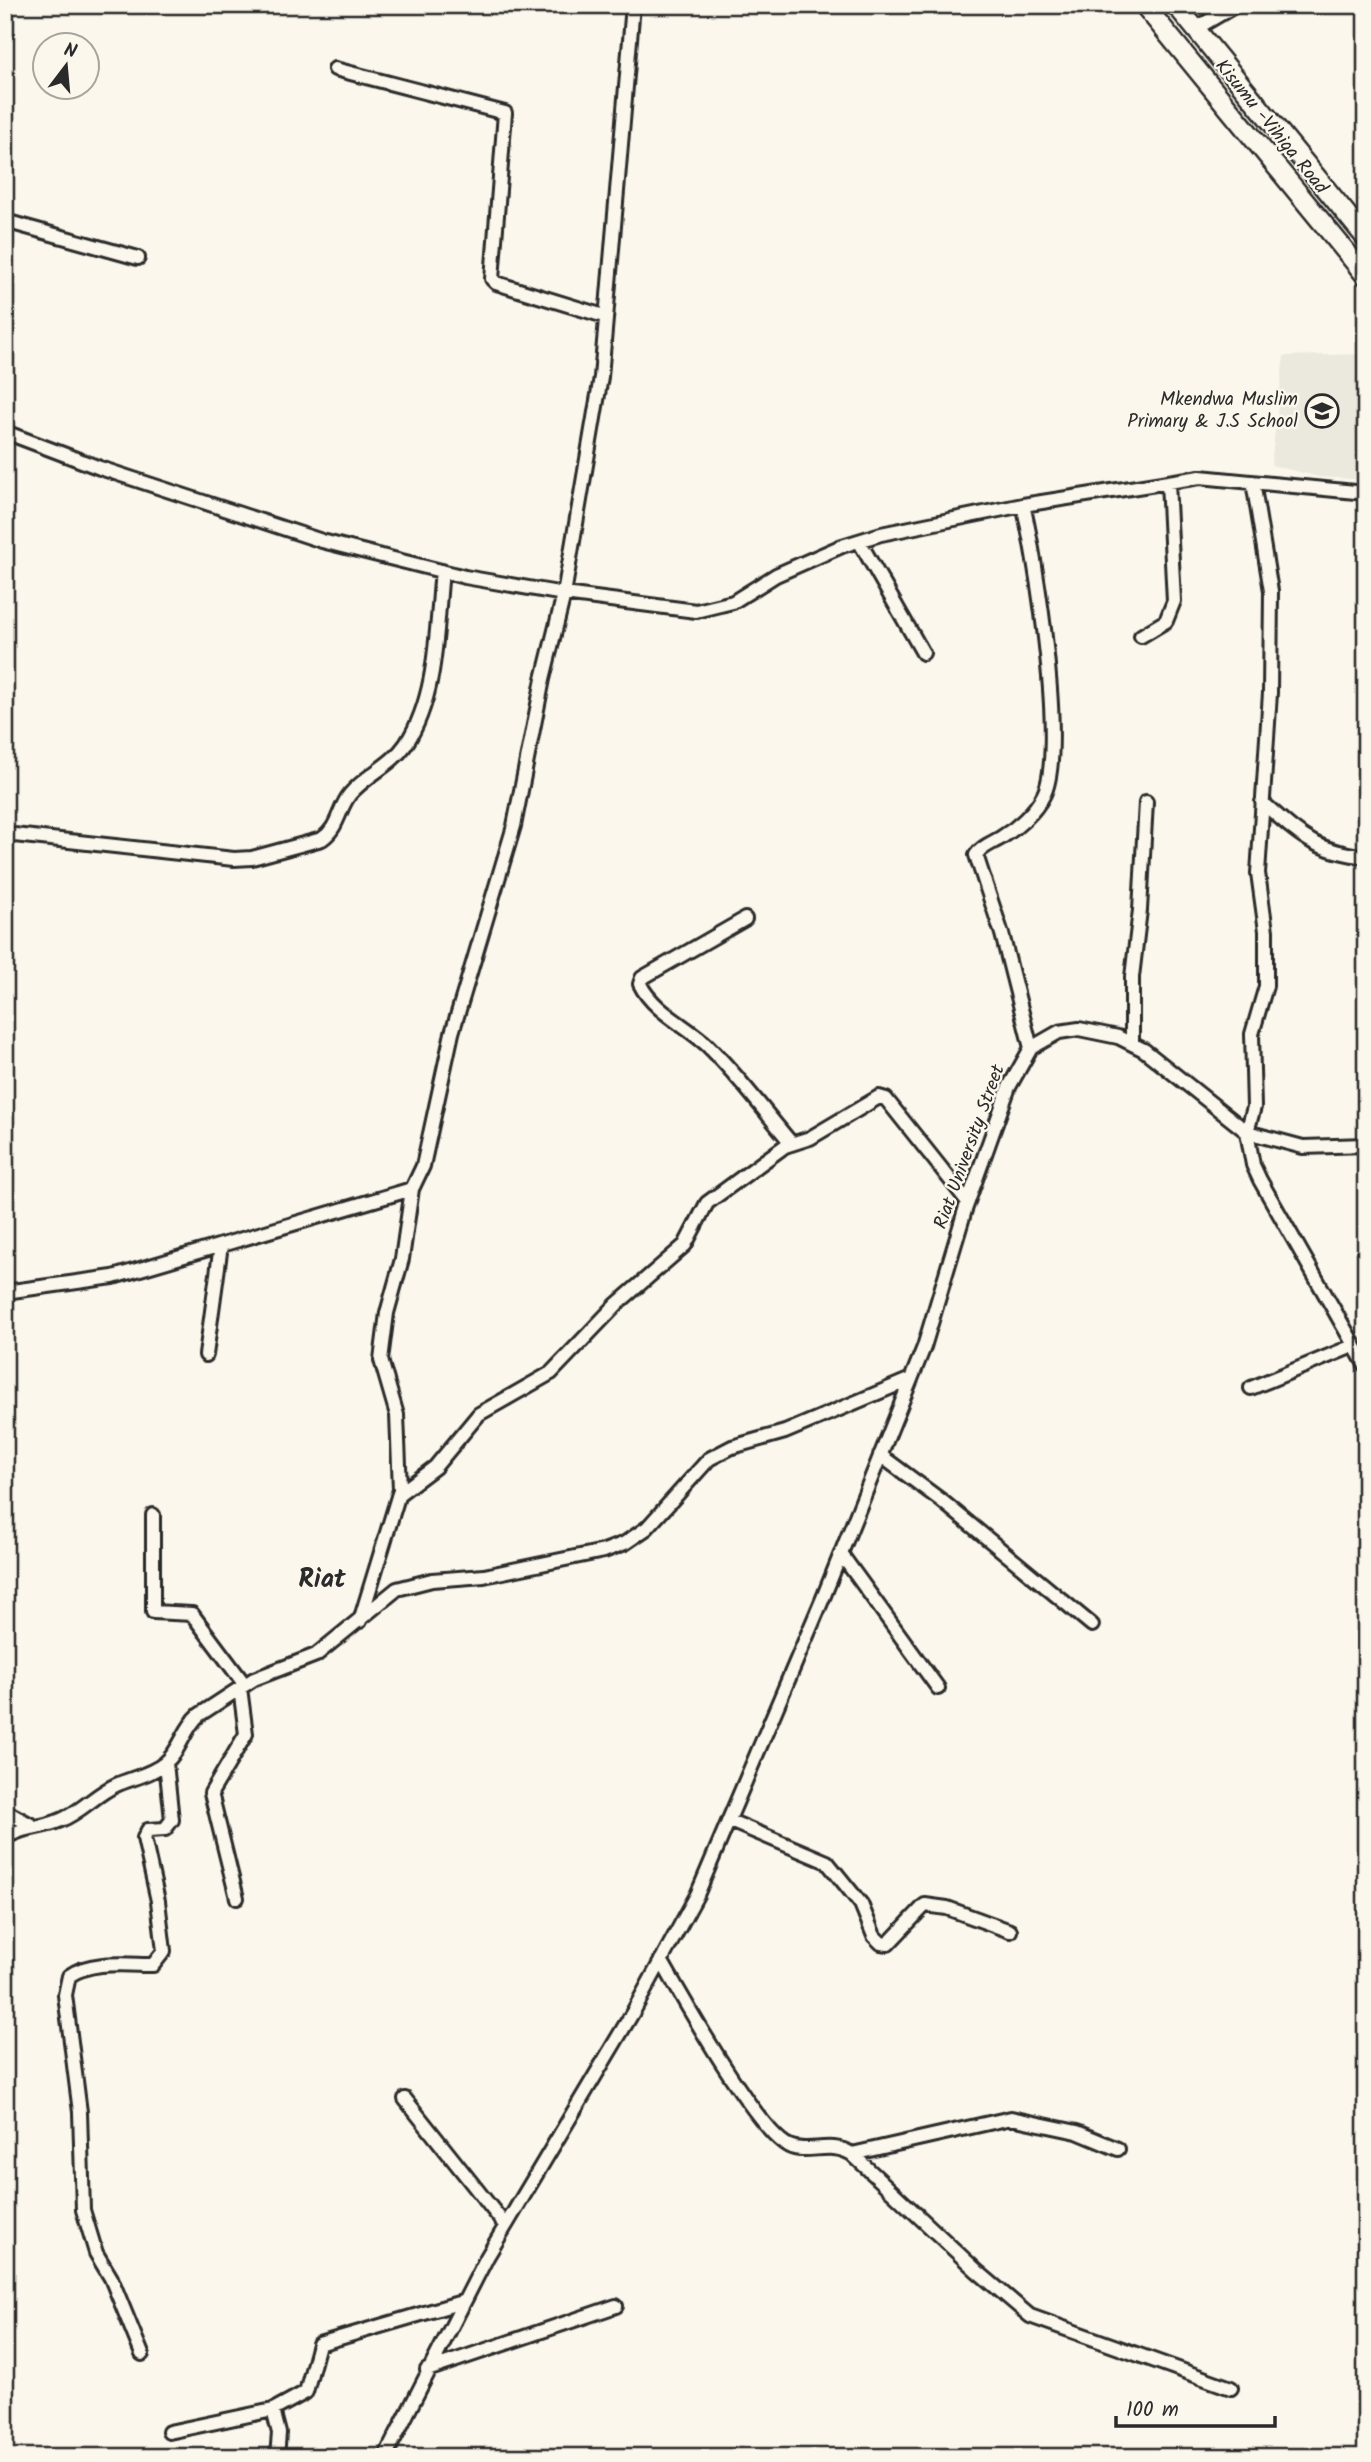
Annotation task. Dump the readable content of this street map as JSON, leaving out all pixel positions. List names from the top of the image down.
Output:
{
  "streets": {
    "highway": ["Kisumu -Vihiga Road"],
    "street": ["Riat University Street"]
  },
  "districts": ["Riat"],
  "places": {
    "school or university": ["Mkendwa Muslim Primary & J.S School"]
  },
  "scale_bar": "100 m",
  "north": "top"
}
